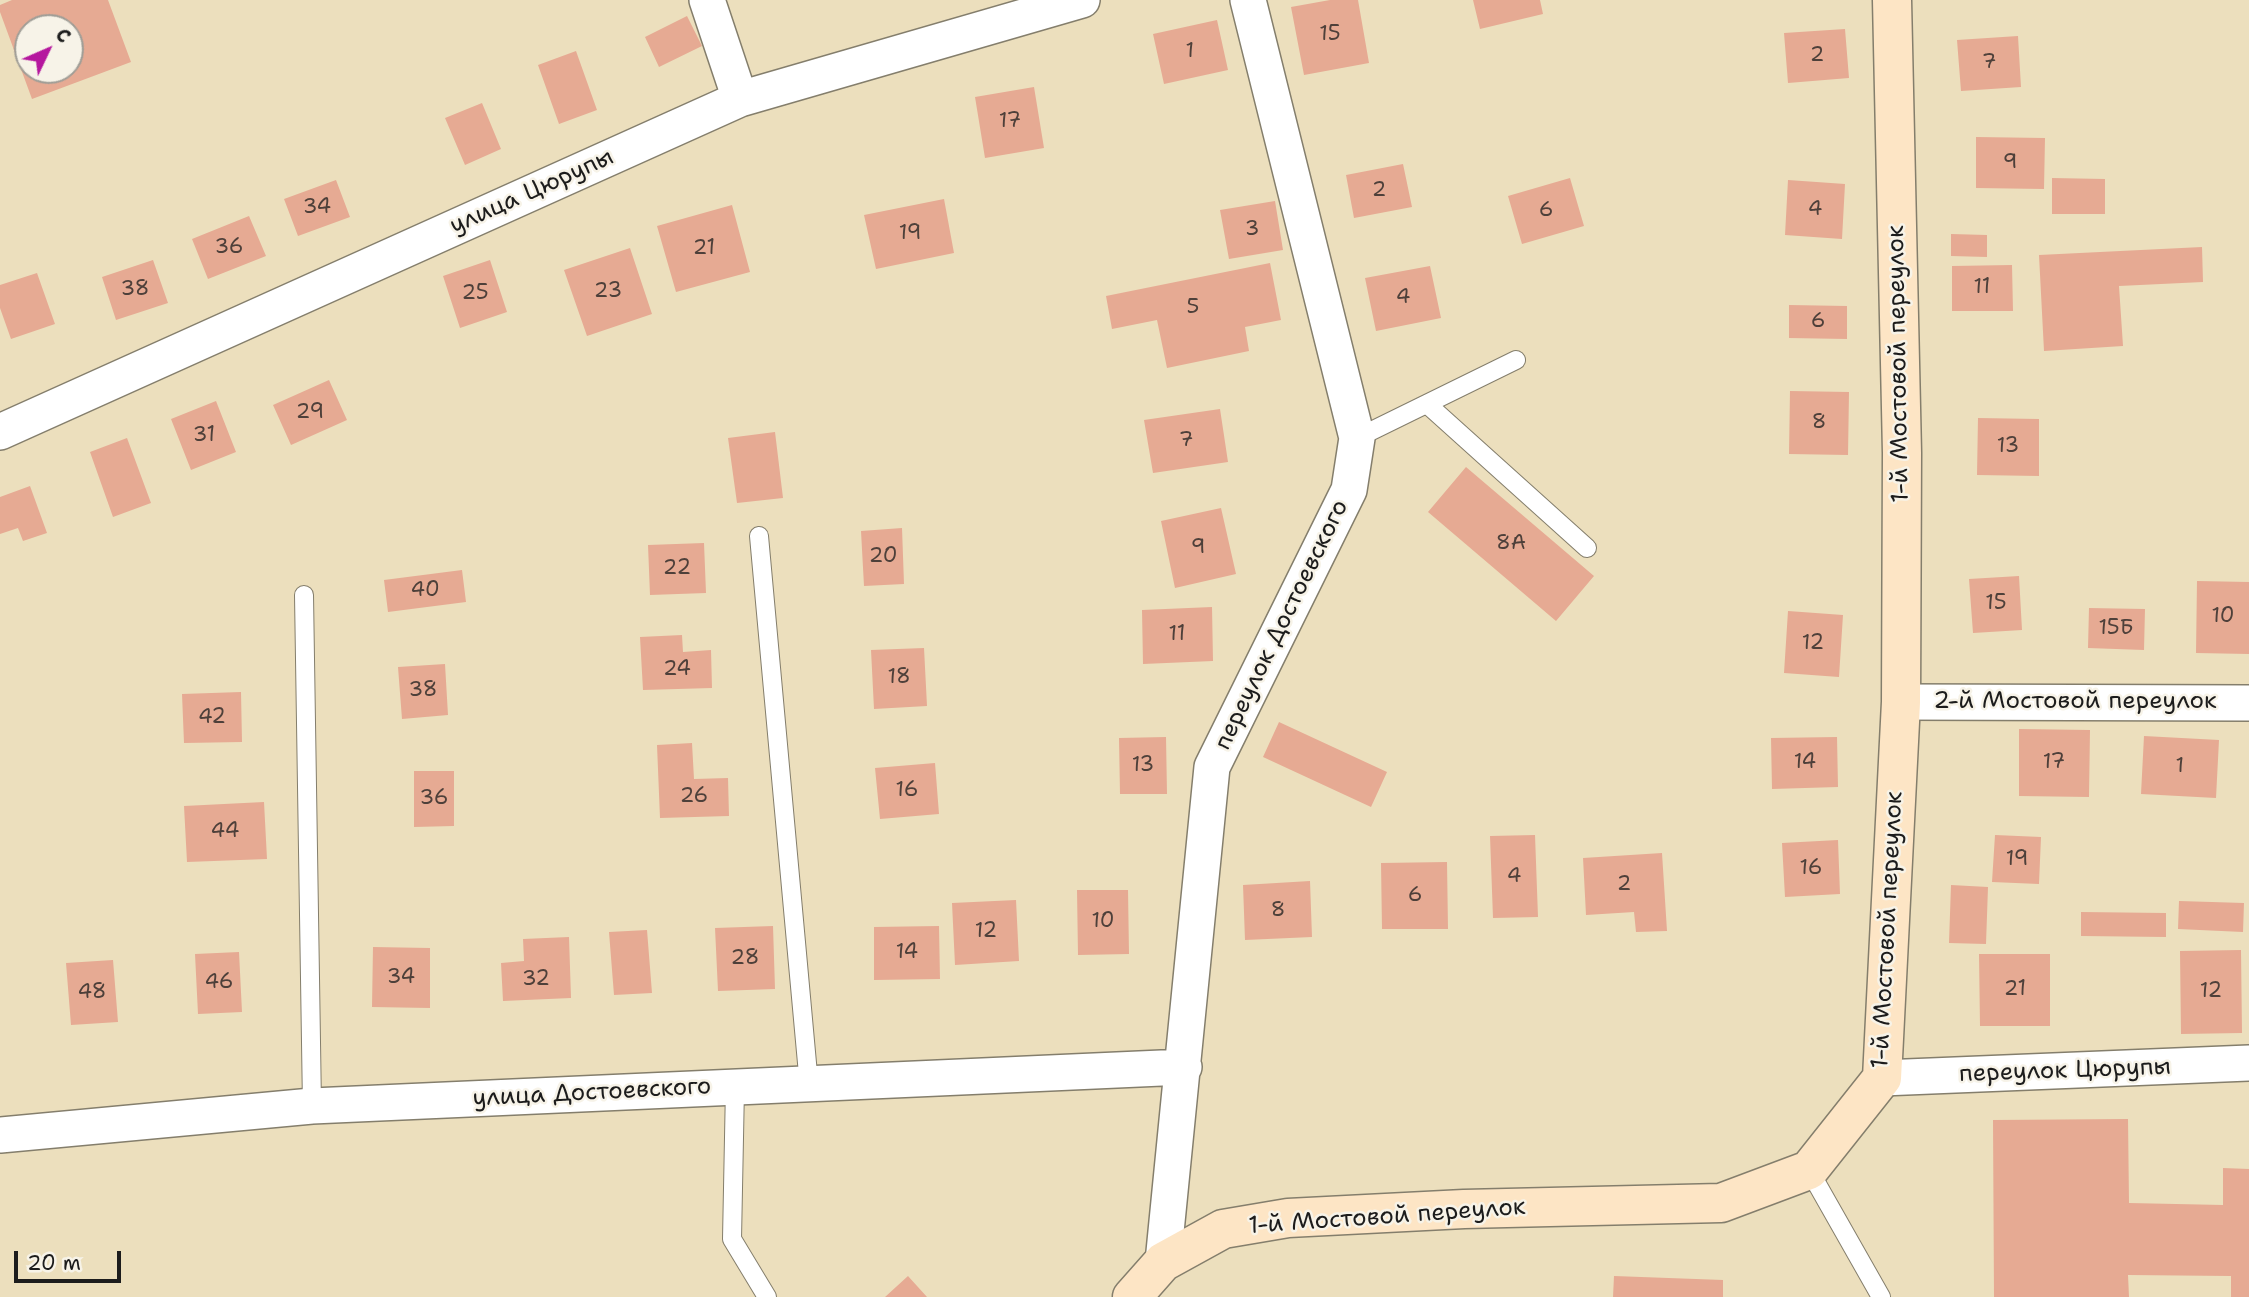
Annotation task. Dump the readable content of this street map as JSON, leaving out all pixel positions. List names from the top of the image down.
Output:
{
  "streets": {
    "street": [
      "улица Цюрупы",
      "1-й Мостовой переулок",
      "переулок Достоевского",
      "2-й Мостовой переулок",
      "переулок Цюрупы",
      "улица Достоевского"
    ]
  },
  "crossings": [
    ["1-й Мостовой переулок", "переулок Достоевского"],
    ["1-й Мостовой переулок", "2-й Мостовой переулок"],
    ["1-й Мостовой переулок", "переулок Цюрупы"],
    ["переулок Достоевского", "улица Достоевского"]
  ],
  "house_numbers": [
    "15",
    "1",
    "2",
    "7",
    "17",
    "9",
    "2",
    "34",
    "4",
    "6",
    "3",
    "19",
    "36",
    "21",
    "11",
    "38",
    "23",
    "25",
    "4",
    "5",
    "6",
    "29",
    "8",
    "31",
    "7",
    "13",
    "8А",
    "9",
    "20",
    "22",
    "40",
    "15",
    "10",
    "15Б",
    "11",
    "12",
    "24",
    "18",
    "38",
    "42",
    "14",
    "17",
    "13",
    "1",
    "16",
    "26",
    "36",
    "44",
    "19",
    "16",
    "4",
    "2",
    "6",
    "8",
    "10",
    "12",
    "14",
    "28",
    "34",
    "32",
    "46",
    "21",
    "12",
    "48"
  ],
  "scale_bar": "20 m",
  "north": "top right"
}
